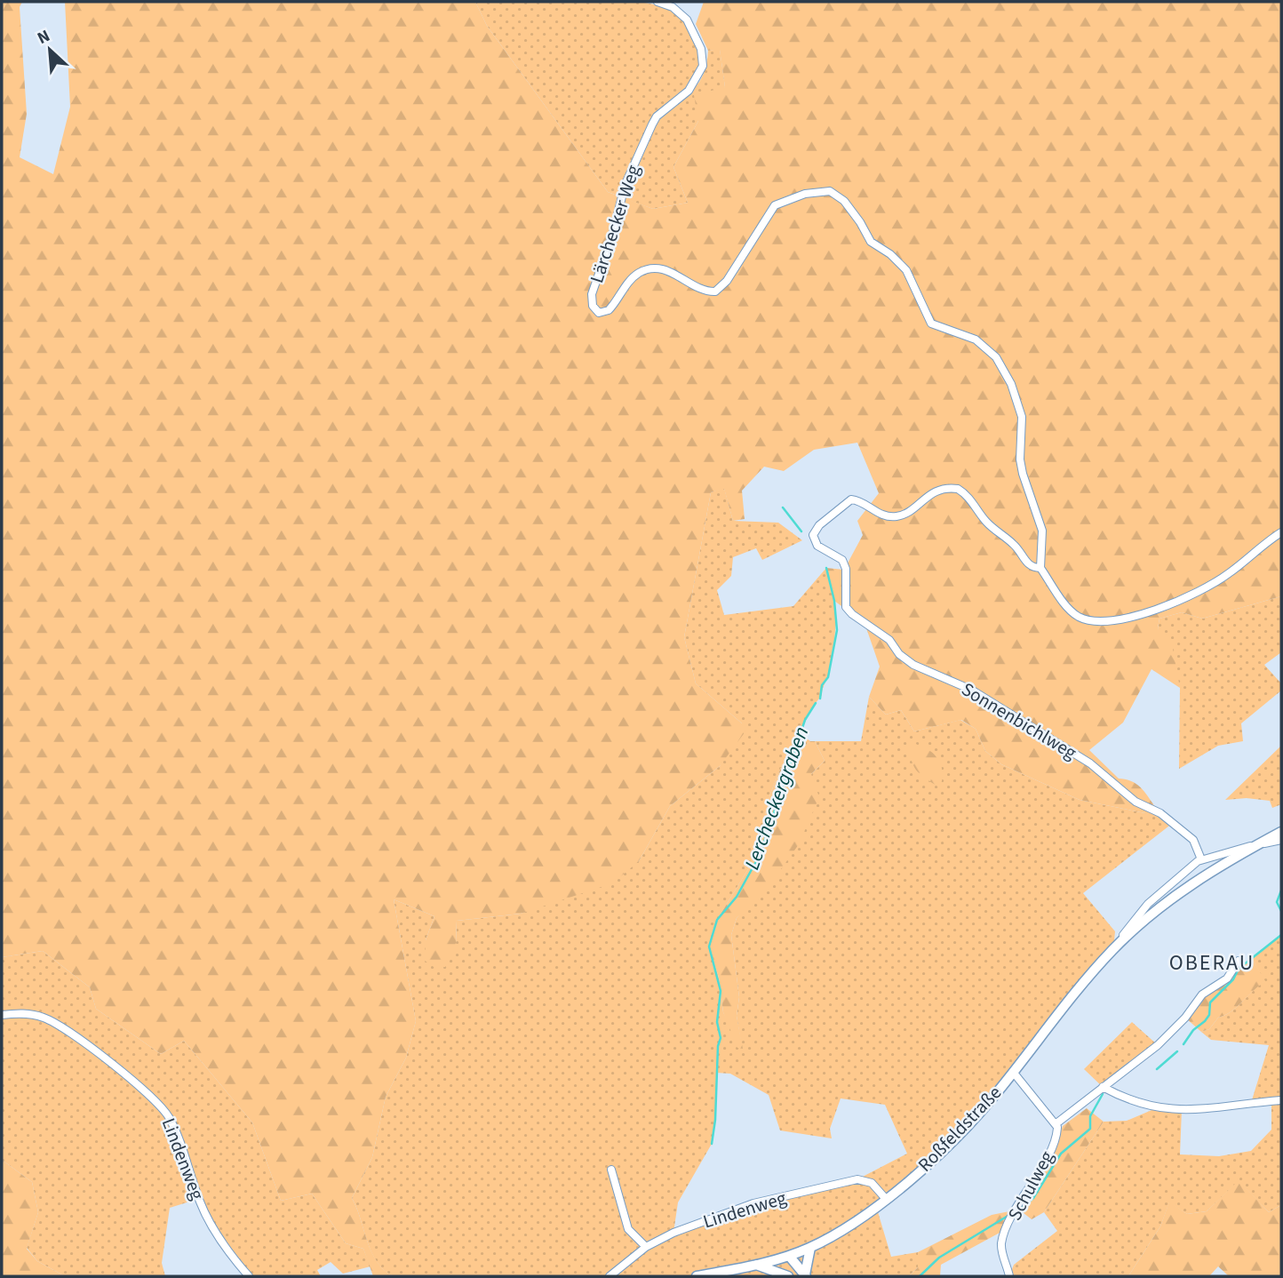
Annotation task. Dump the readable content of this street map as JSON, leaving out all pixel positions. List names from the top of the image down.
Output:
{
  "streets": {
    "main road": ["Roßfeldstraße"],
    "street": [
      "Lärchecker Weg",
      "Sonnenbichlweg",
      "Lindenweg",
      "Schulweg"
    ]
  },
  "crossings": [
    ["Lärchecker Weg", "Sonnenbichlweg"],
    ["Sonnenbichlweg", "Roßfeldstraße"],
    ["Roßfeldstraße", "Lindenweg"]
  ],
  "districts": ["OBERAU"],
  "water": ["Lercheckergraben"],
  "north": "top left"
}
